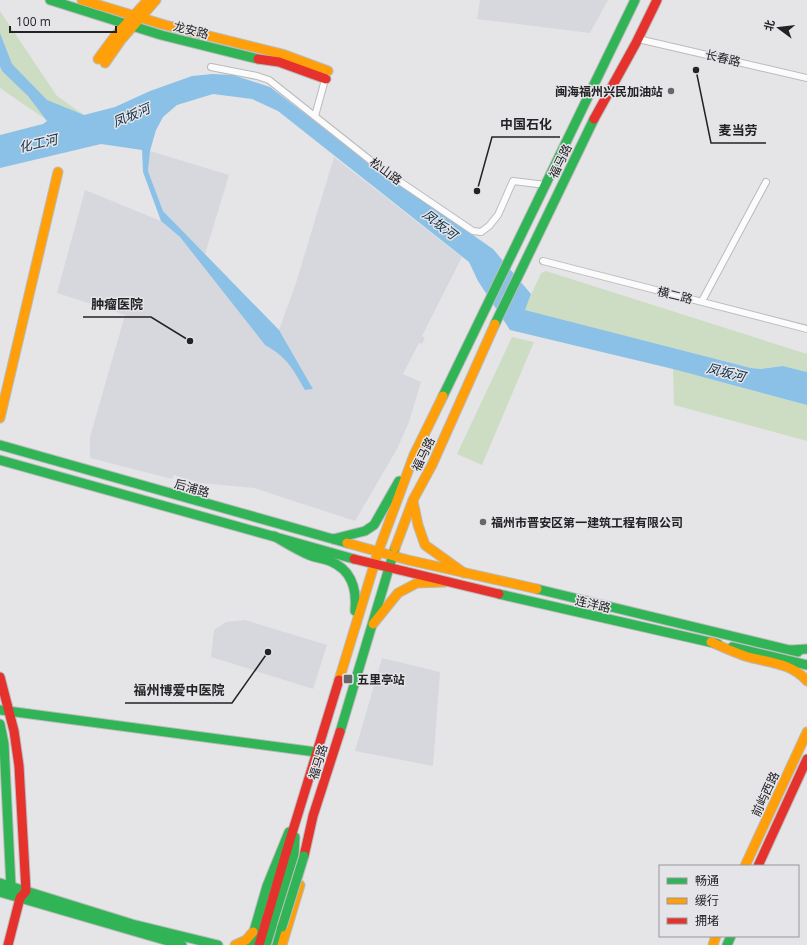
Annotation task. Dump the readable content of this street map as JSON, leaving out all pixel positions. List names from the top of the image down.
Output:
{
  "streets": {
    "main road": [
      "龙安路",
      "福马路",
      "后浦路",
      "连洋路",
      "前屿西路"
    ],
    "street": ["长春路", "松山路", "横二路"]
  },
  "crossings": [
    ["长春路", "福马路"],
    ["福马路", "松山路"],
    ["福马路", "后浦路"],
    ["福马路", "连洋路"],
    ["后浦路", "连洋路"]
  ],
  "water": ["凤坂河", "化工河"],
  "places": {
    "other": [
      "麦当劳",
      "闽海福州兴民加油站",
      "中国石化",
      "肿瘤医院",
      "福州市晋安区第一建筑工程有限公司",
      "福州博爱中医院"
    ],
    "transit": ["五里亭站"]
  },
  "legend": ["畅通", "缓行", "拥堵"],
  "scale_bar": "100 m",
  "north": "left"
}
